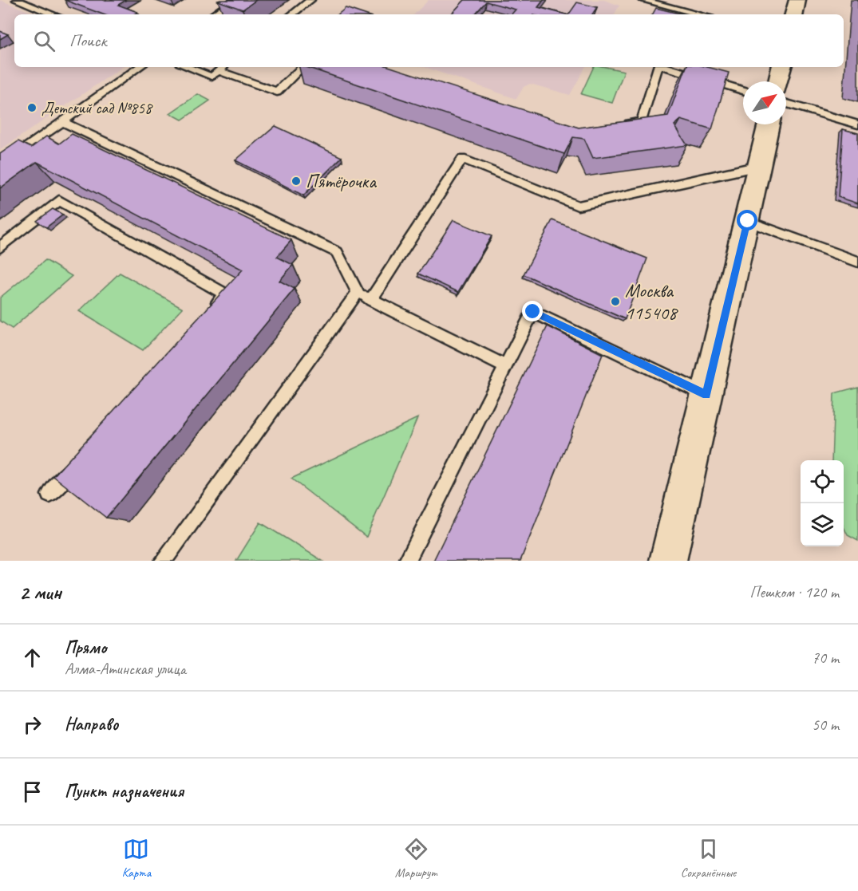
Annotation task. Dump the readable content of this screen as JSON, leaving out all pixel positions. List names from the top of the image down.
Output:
{
  "places": ["Детский сад №858", "Пятёрочка", "Москва 115408"],
  "north": "top right",
  "page": {
    "search": "Поиск",
    "heading": ["2 мин", "Пешком · 120 m"],
    "list": [
      ["Прямо", "Алма-Атинская улица", "70 m"],
      ["Направо", "50 m"],
      "Пункт назначения"
    ],
    "nav": ["Карта", "Маршрут", "Сохранённые"]
  }
}
